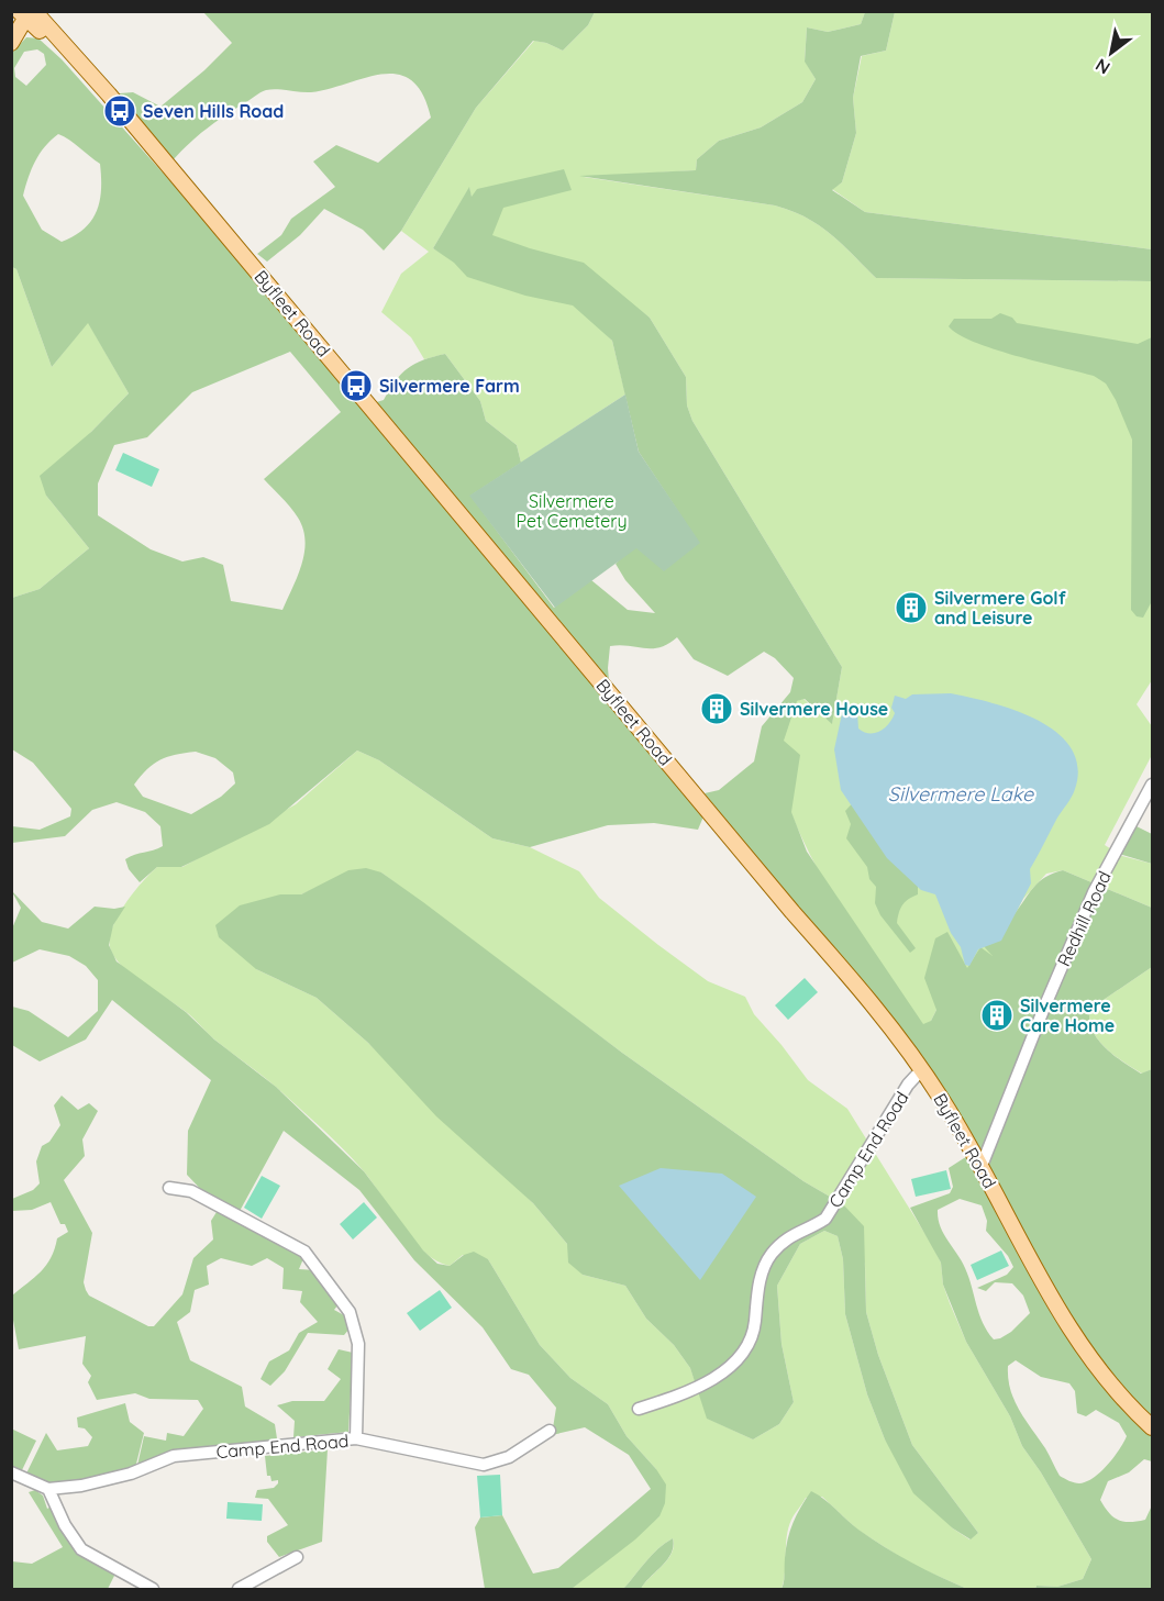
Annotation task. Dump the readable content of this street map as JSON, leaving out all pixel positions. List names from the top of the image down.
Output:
{
  "streets": {
    "main road": ["Byfleet Road"],
    "street": ["Redhill Road", "Camp End Road"]
  },
  "crossings": [
    ["Byfleet Road", "Redhill Road"],
    ["Byfleet Road", "Camp End Road"]
  ],
  "water": ["Silvermere Lake"],
  "parks": ["Silvermere Pet Cemetery"],
  "places": {
    "bus stop": ["Seven Hills Road", "Silvermere Farm"],
    "building": ["Silvermere Golf and Leisure", "Silvermere House", "Silvermere Care Home"]
  },
  "north": "bottom left"
}
